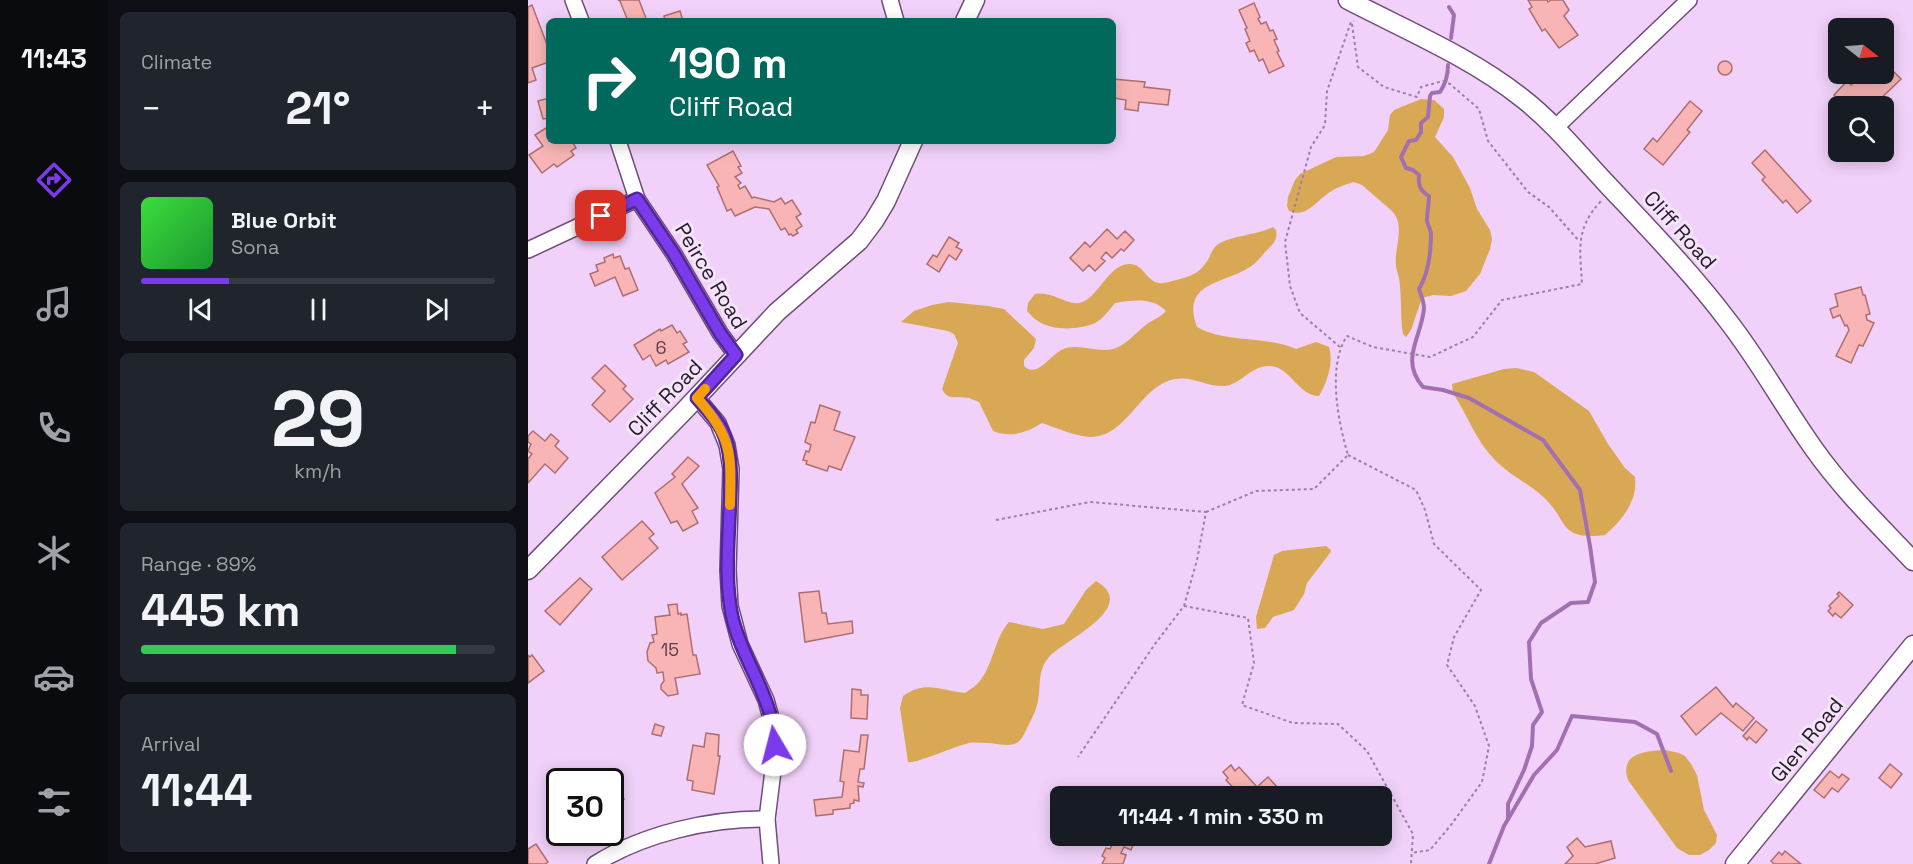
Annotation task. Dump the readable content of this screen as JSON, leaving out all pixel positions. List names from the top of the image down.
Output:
{
  "streets": {
    "street": ["Cliff Road", "Peirce Road", "Glen Road"]
  },
  "crossings": [
    ["Cliff Road", "Peirce Road"]
  ],
  "house_numbers": ["6", "15"],
  "north": "right",
  "page": {
    "tabs": "11:43",
    "tile": [
      "Climate",
      ["29", "km/h"],
      ["Range · 89%", "445 km"],
      ["Arrival", "11:44"]
    ],
    "turn": ["190 m", "Cliff Road"],
    "heat": ["−", "21°", "+"],
    "song": ["Blue Orbit", "Sona"],
    "limit": "30",
    "trip": "11:44 · 1 min · 330 m"
  }
}
